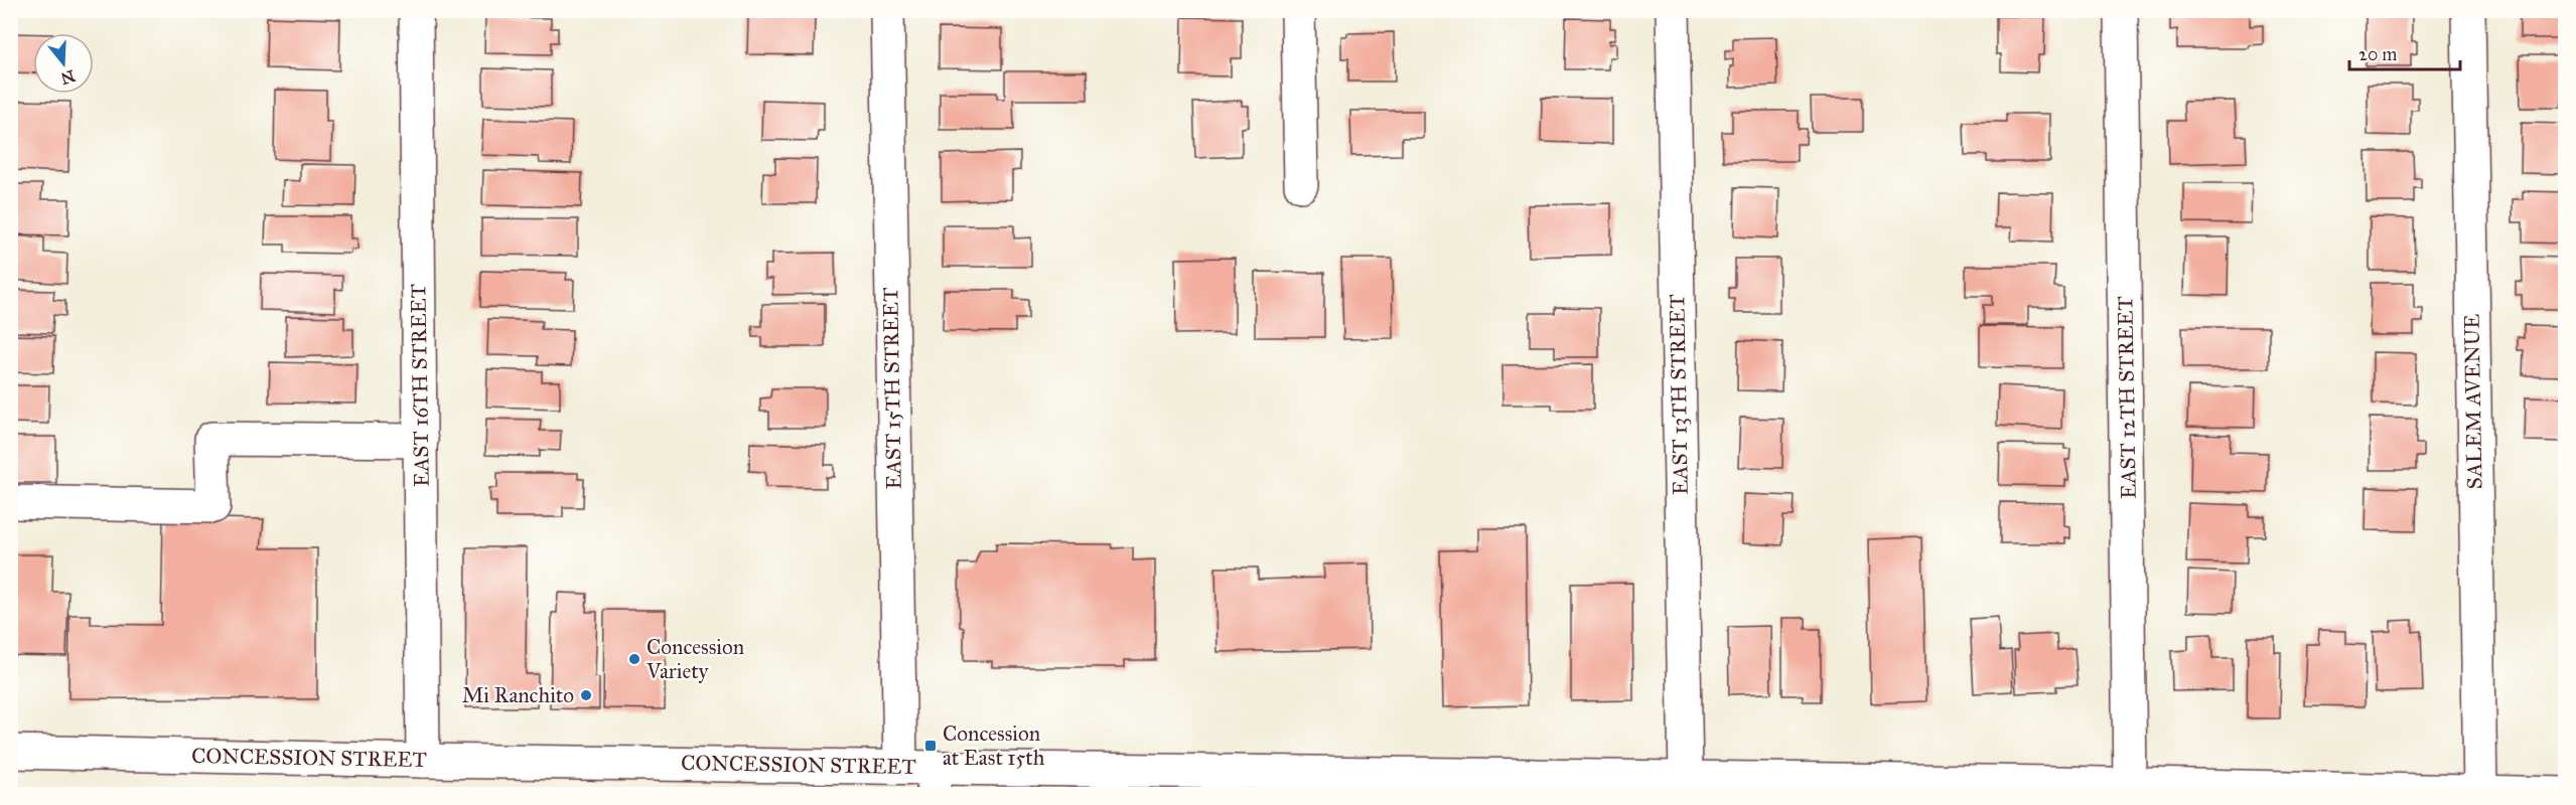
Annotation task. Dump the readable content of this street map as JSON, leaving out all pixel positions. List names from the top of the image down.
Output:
{
  "streets": {
    "street": [
      "EAST 16TH STREET",
      "EAST 15TH STREET",
      "EAST 13TH STREET",
      "EAST 12TH STREET",
      "SALEM AVENUE",
      "CONCESSION STREET"
    ]
  },
  "crossings": [
    ["EAST 16TH STREET", "CONCESSION STREET"],
    ["EAST 15TH STREET", "CONCESSION STREET"],
    ["EAST 13TH STREET", "CONCESSION STREET"],
    ["EAST 12TH STREET", "CONCESSION STREET"],
    ["SALEM AVENUE", "CONCESSION STREET"]
  ],
  "places": {
    "other": ["Concession Variety", "Mi Ranchito"],
    "transit": ["Concession at East 15th"]
  },
  "scale_bar": "20 m",
  "north": "bottom"
}
